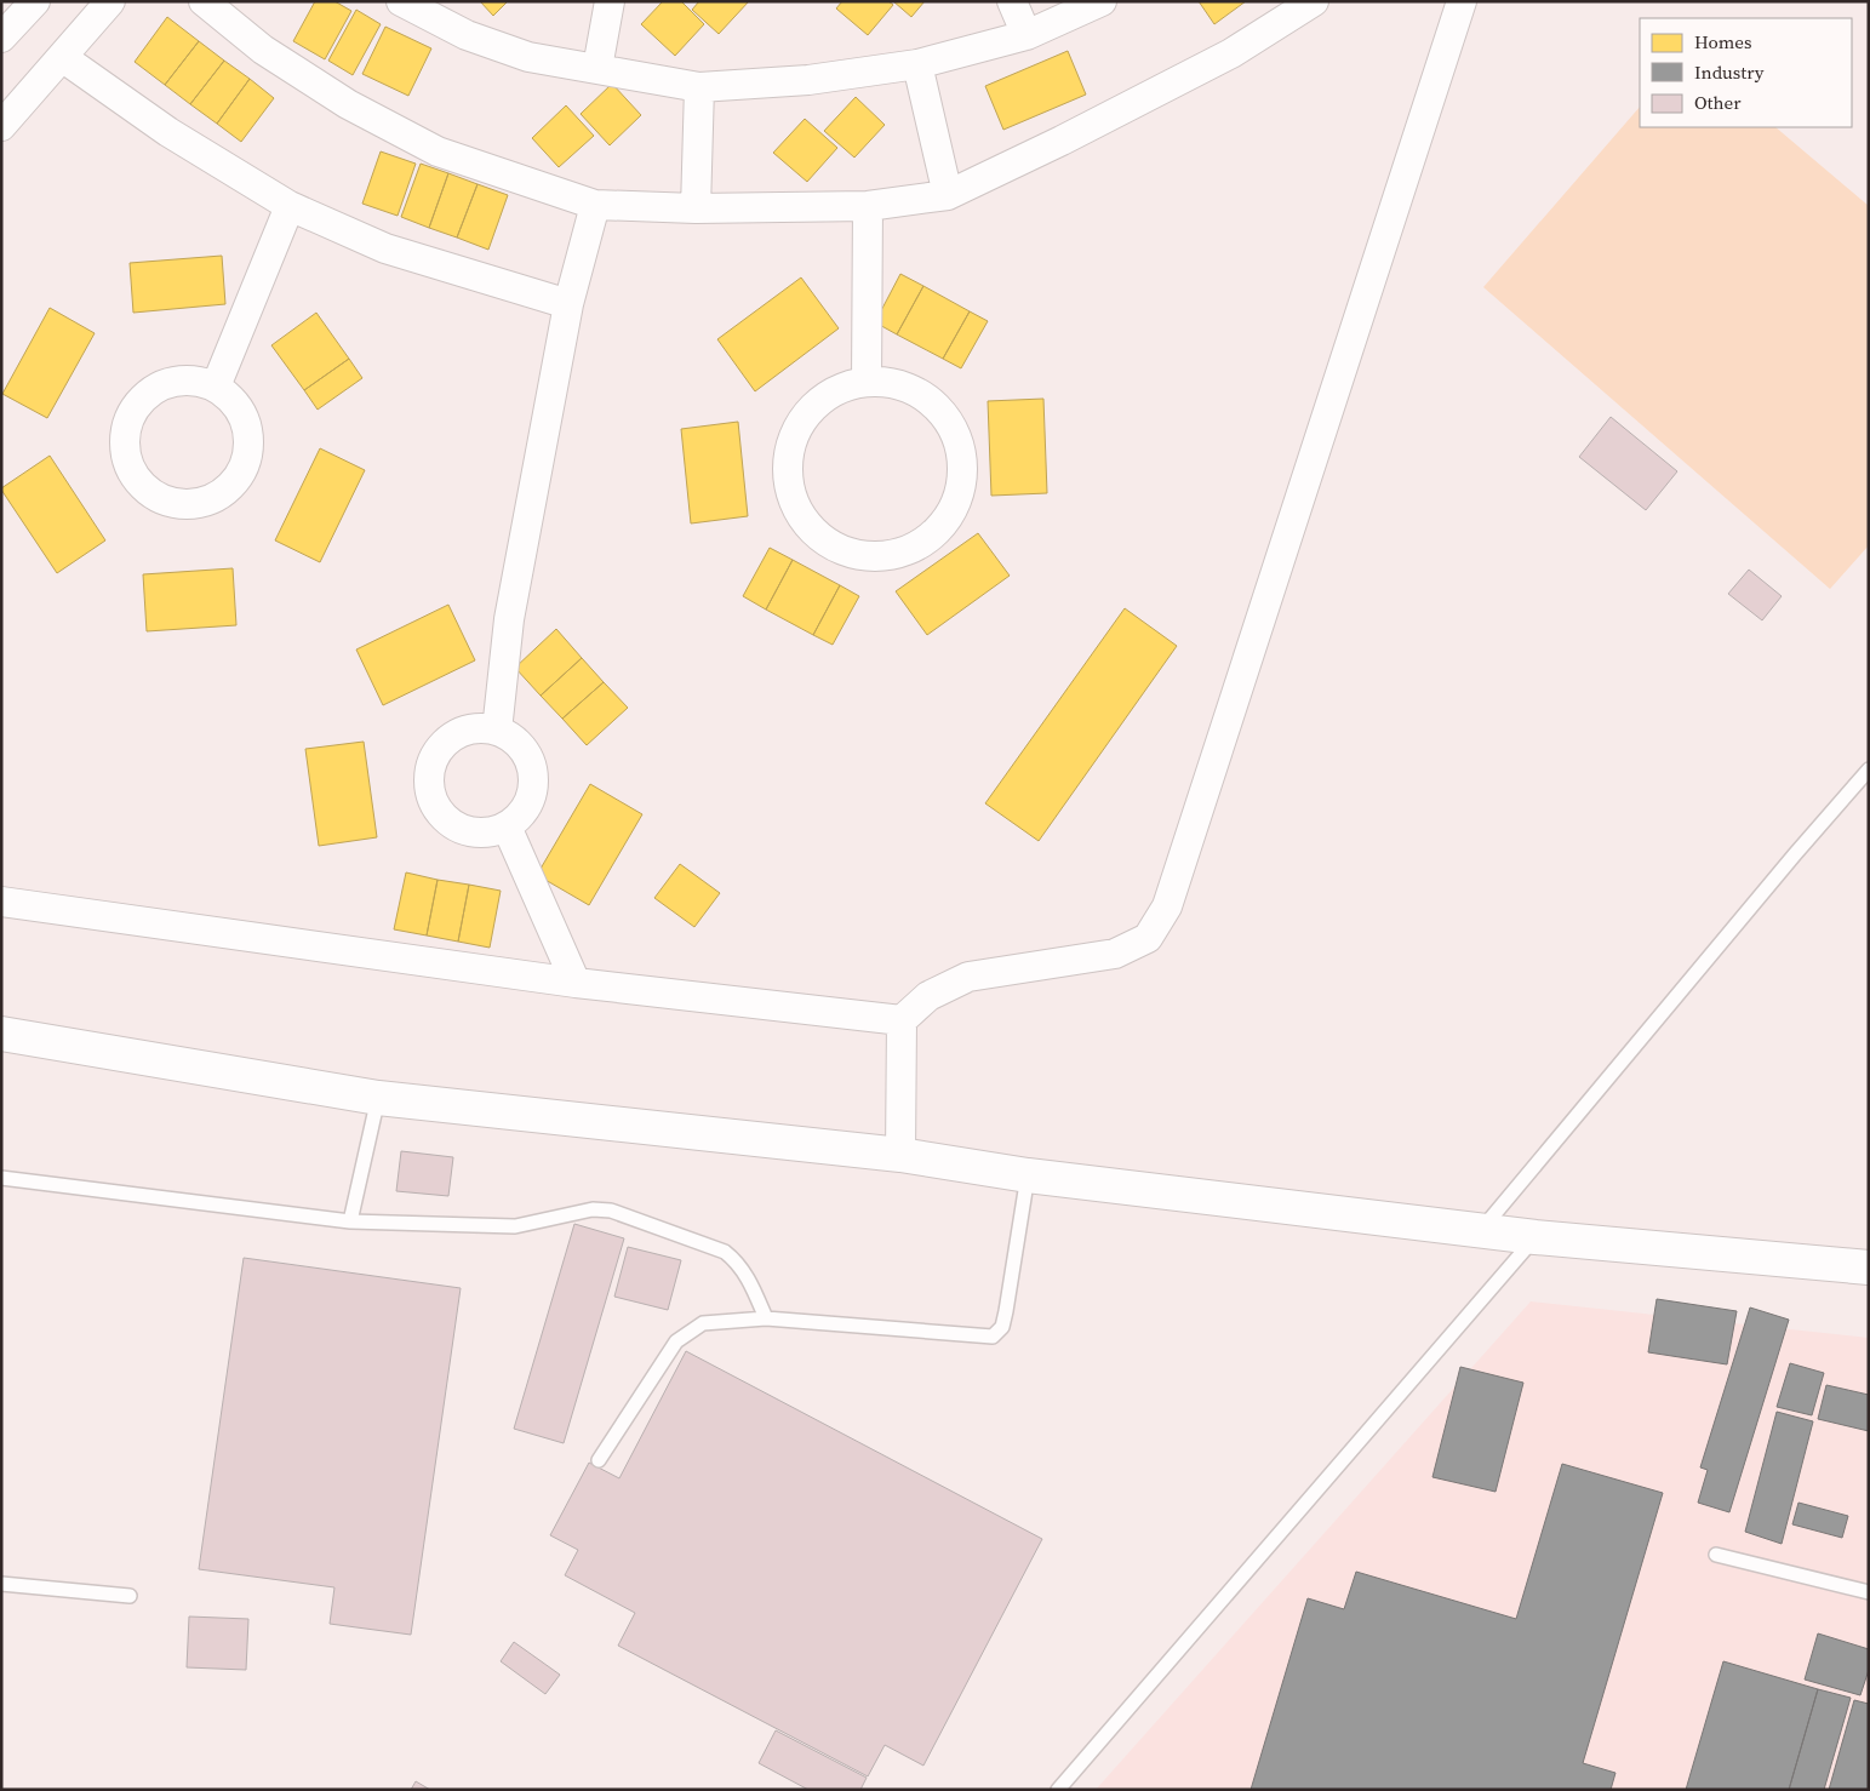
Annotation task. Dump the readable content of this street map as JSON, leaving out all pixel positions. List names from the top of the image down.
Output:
{
  "legend": ["Homes", "Industry", "Other"]
}
